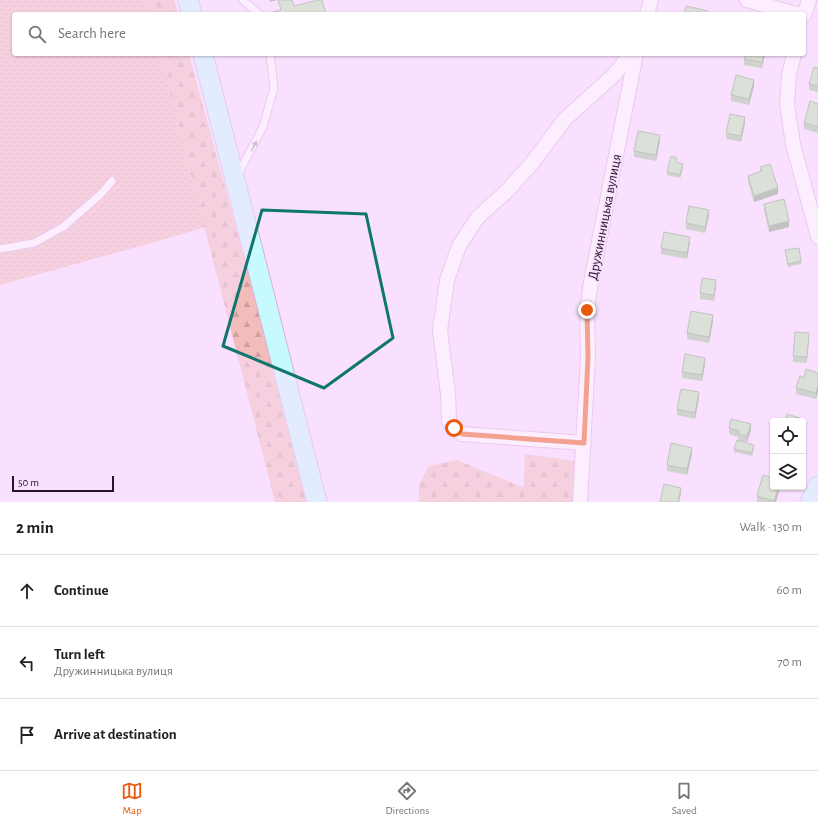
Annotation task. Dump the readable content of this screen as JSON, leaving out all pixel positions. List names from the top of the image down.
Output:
{
  "streets": {
    "street": ["Дружинницька вулиця"]
  },
  "scale_bar": "50 m",
  "page": {
    "search": "Search here",
    "scale": "50 m",
    "heading": ["2 min", "Walk · 130 m"],
    "list": [
      ["Continue", "60 m"],
      ["Turn left", "Дружинницька вулиця", "70 m"],
      "Arrive at destination"
    ],
    "nav": ["Map", "Directions", "Saved"]
  }
}
